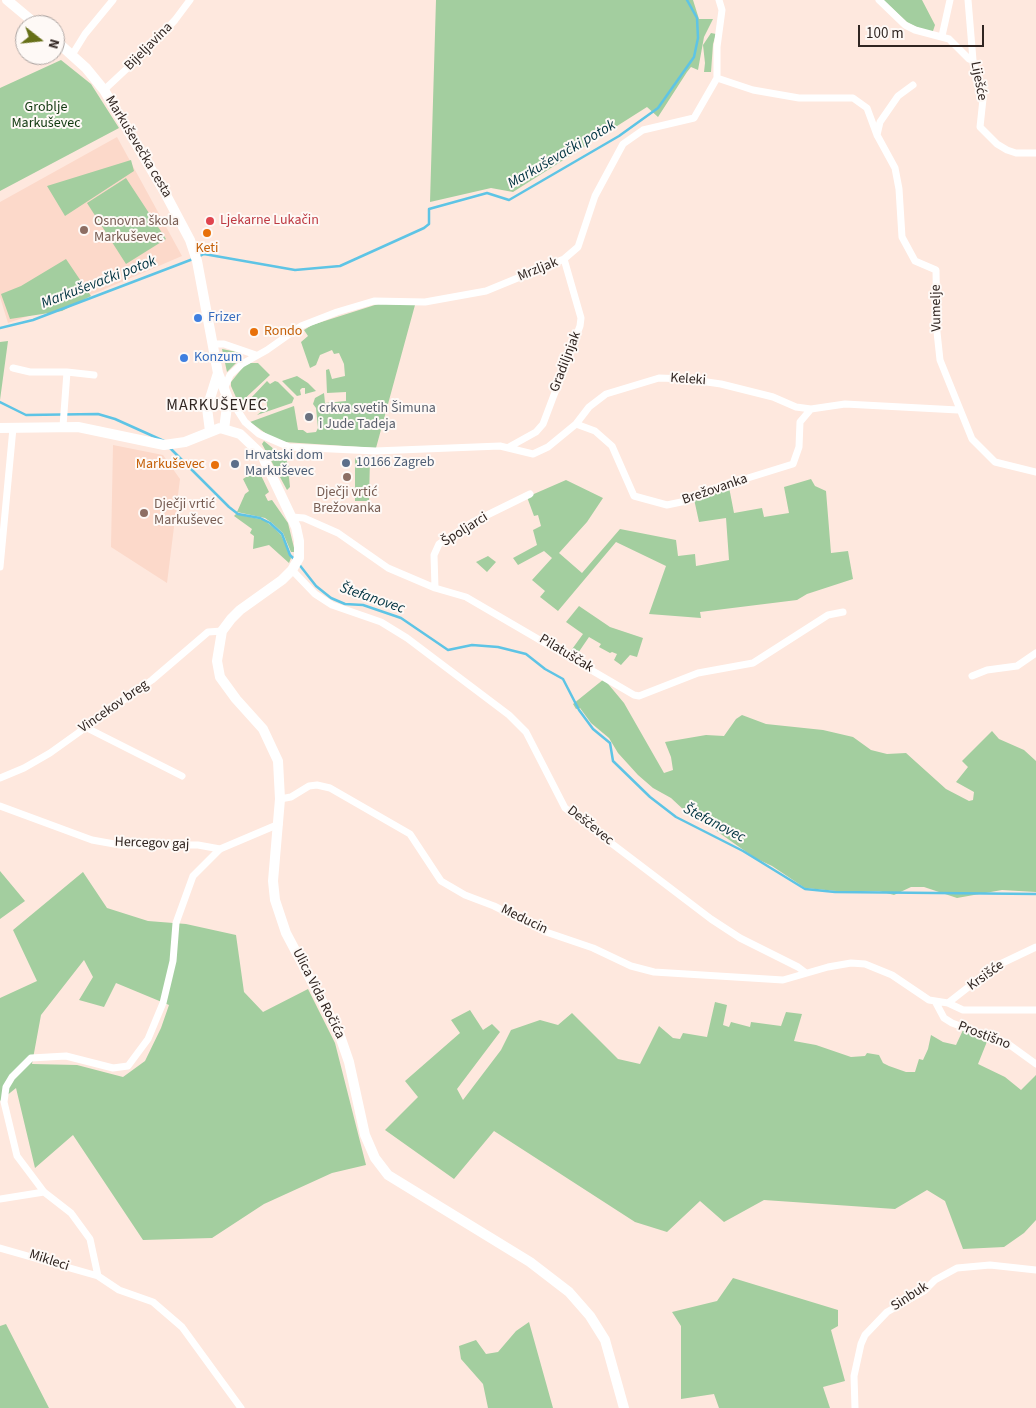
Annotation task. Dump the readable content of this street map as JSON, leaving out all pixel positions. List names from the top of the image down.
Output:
{
  "streets": {
    "main road": ["Markuševečka cesta", "Ulica Vida Ročića"],
    "street": [
      "Bijeljavina",
      "Liješće",
      "Mrzljak",
      "Vumelje",
      "Gradiljnjak",
      "Keleki",
      "Brežovanka",
      "Špoljarci",
      "Pilatuščak",
      "Vincekov breg",
      "Deščevec",
      "Hercegov gaj",
      "Meducin",
      "Krsišće",
      "Prostišno",
      "Mikleci",
      "Sinbuk"
    ]
  },
  "crossings": [
    ["Bijeljavina", "Markuševečka cesta"],
    ["Markuševečka cesta", "Mrzljak"],
    ["Mrzljak", "Vumelje"],
    ["Mrzljak", "Gradiljnjak"],
    ["Keleki", "Brežovanka"],
    ["Špoljarci", "Pilatuščak"],
    ["Vincekov breg", "Ulica Vida Ročića"],
    ["Deščevec", "Meducin"],
    ["Meducin", "Ulica Vida Ročića"]
  ],
  "districts": ["MARKUŠEVEC"],
  "water": ["Markuševački potok", "Štefanovec"],
  "parks": ["Groblje Markuševec"],
  "places": [
    "Ljekarne Lukačin",
    "Osnovna škola Markuševec",
    "Keti",
    "Frizer",
    "Rondo",
    "Konzum",
    "crkva svetih Šimuna i Jude Tadeja",
    "10166 Zagreb",
    "Hrvatski dom Markuševec",
    "Markuševec",
    "Dječji vrtić Brežovanka",
    "Dječji vrtić Markuševec"
  ],
  "scale_bar": "100 m",
  "north": "right"
}
